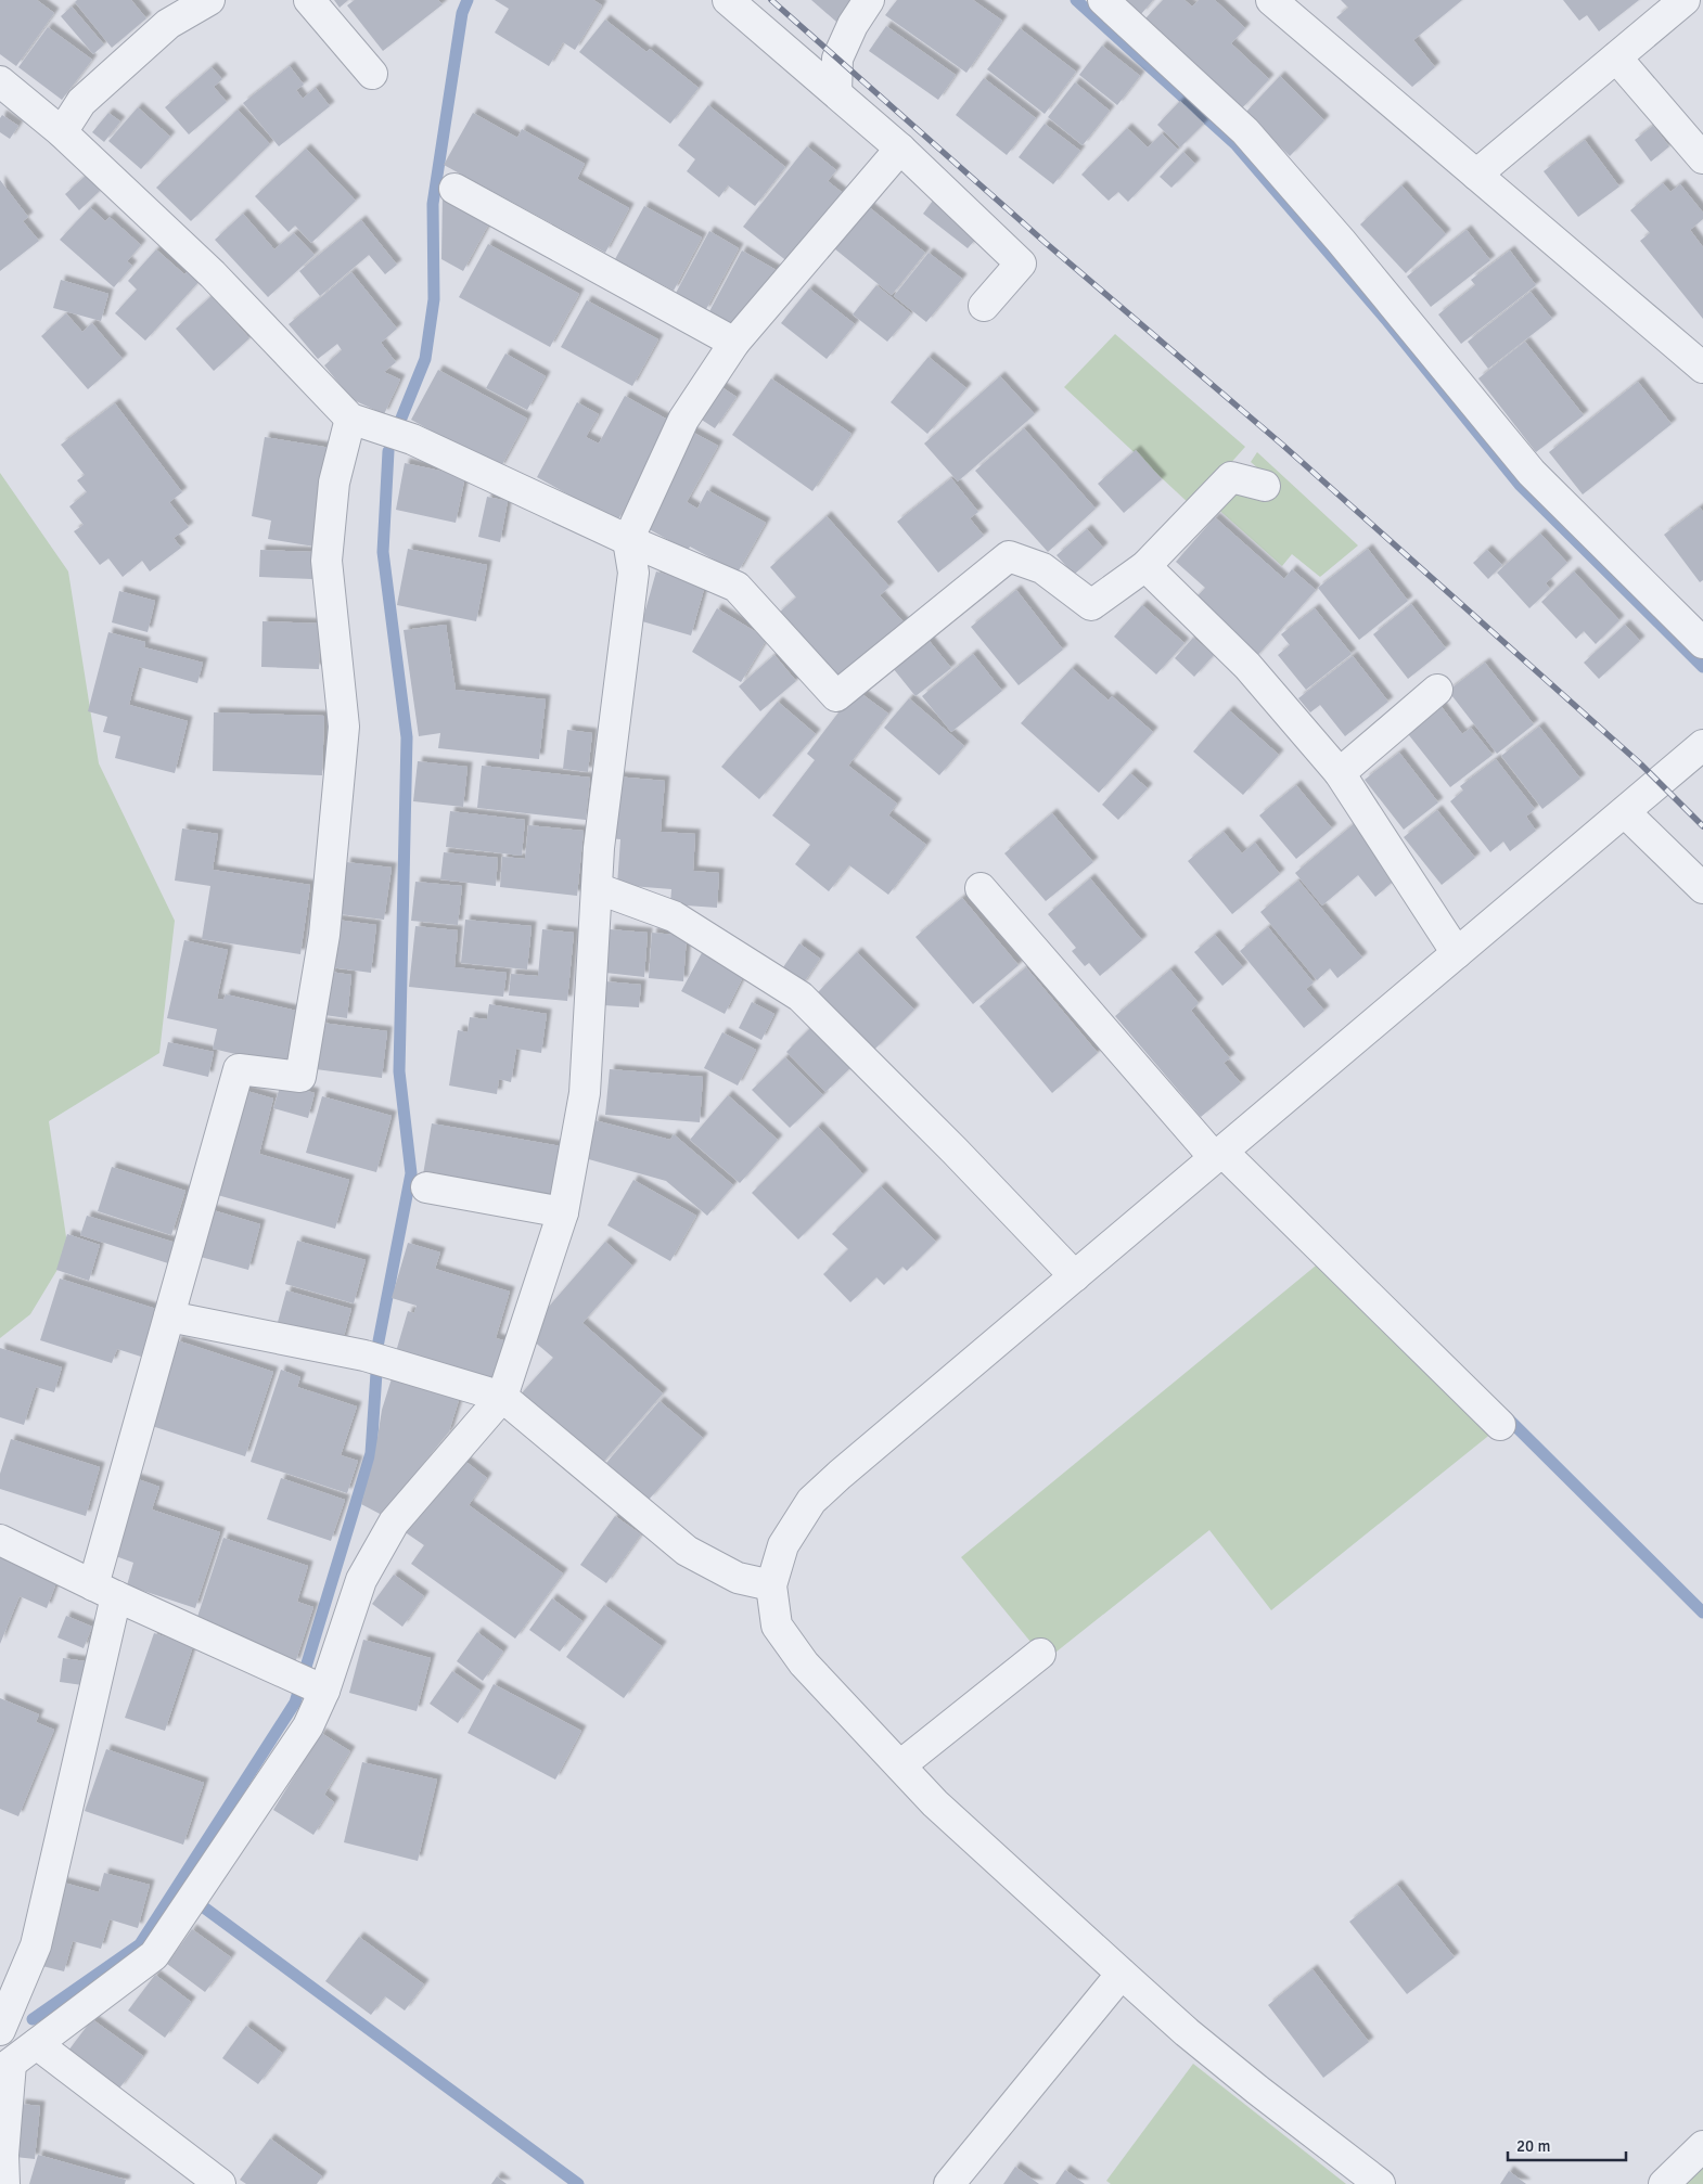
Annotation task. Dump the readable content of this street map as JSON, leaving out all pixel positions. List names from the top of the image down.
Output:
{
  "scale_bar": "20 m"
}
